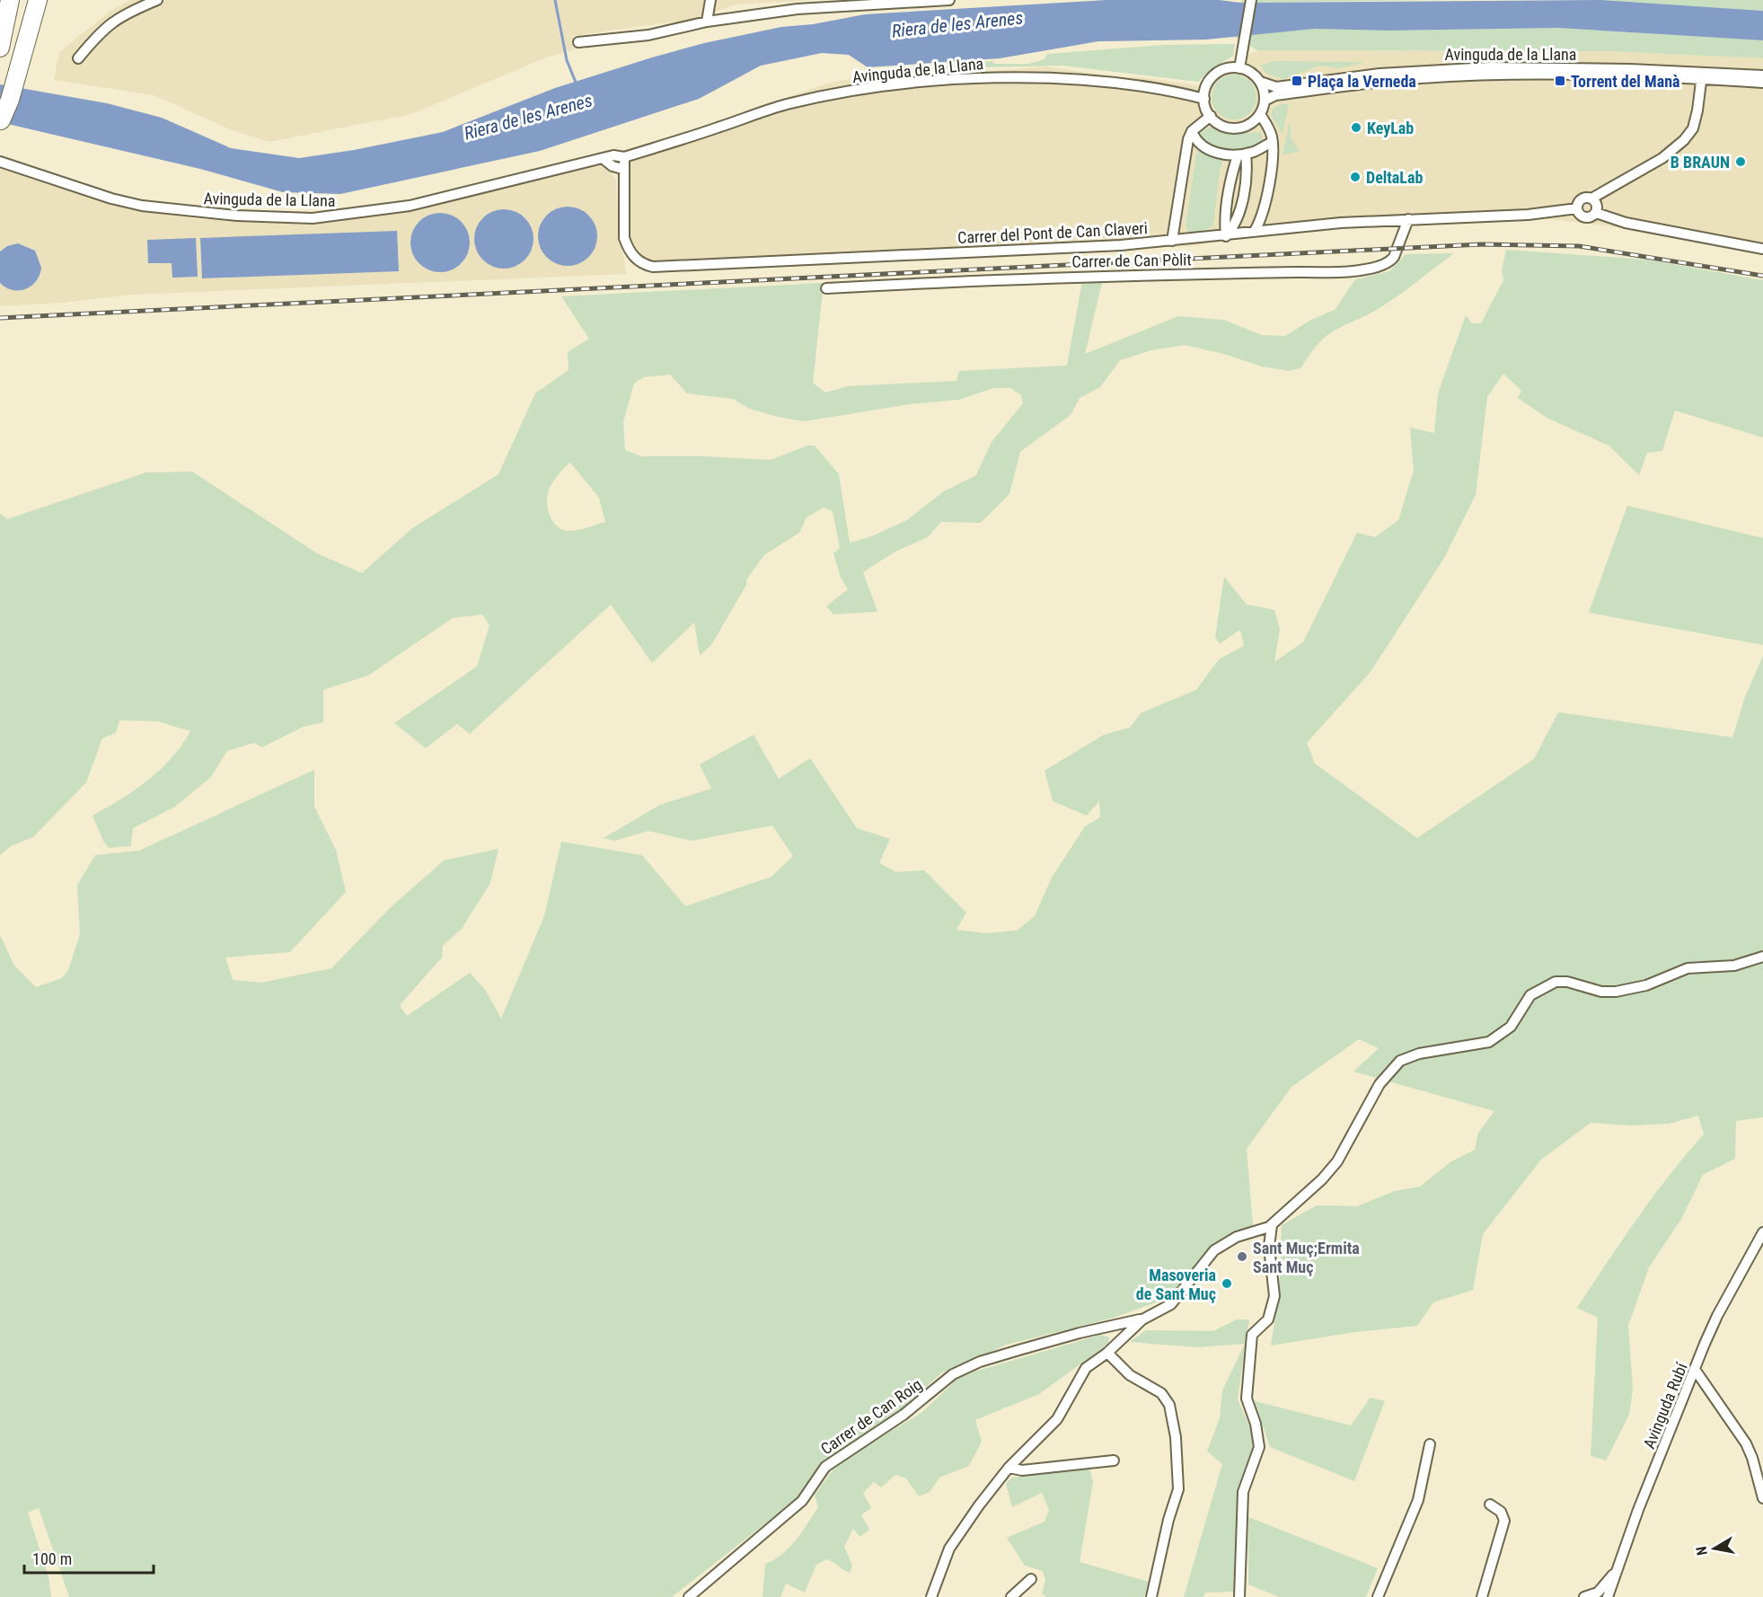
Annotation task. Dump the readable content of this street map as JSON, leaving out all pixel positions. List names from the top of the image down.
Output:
{
  "streets": {
    "street": [
      "Avinguda de la Llana",
      "Carrer del Pont de Can Claveri",
      "Carrer de Can Pòlit",
      "Avinguda Rubí",
      "Carrer de Can Roig"
    ]
  },
  "crossings": [
    ["Avinguda de la Llana", "Carrer del Pont de Can Claveri"],
    ["Carrer del Pont de Can Claveri", "Carrer de Can Pòlit"]
  ],
  "water": ["Riera de les Arenes"],
  "places": {
    "transit": ["Plaça la Verneda", "Torrent del Manà"],
    "other": [
      "KeyLab",
      "B BRAUN",
      "DeltaLab",
      "Sant Muç;Ermita Sant Muç",
      "Masoveria de Sant Muç"
    ]
  },
  "scale_bar": "100 m",
  "north": "left"
}
